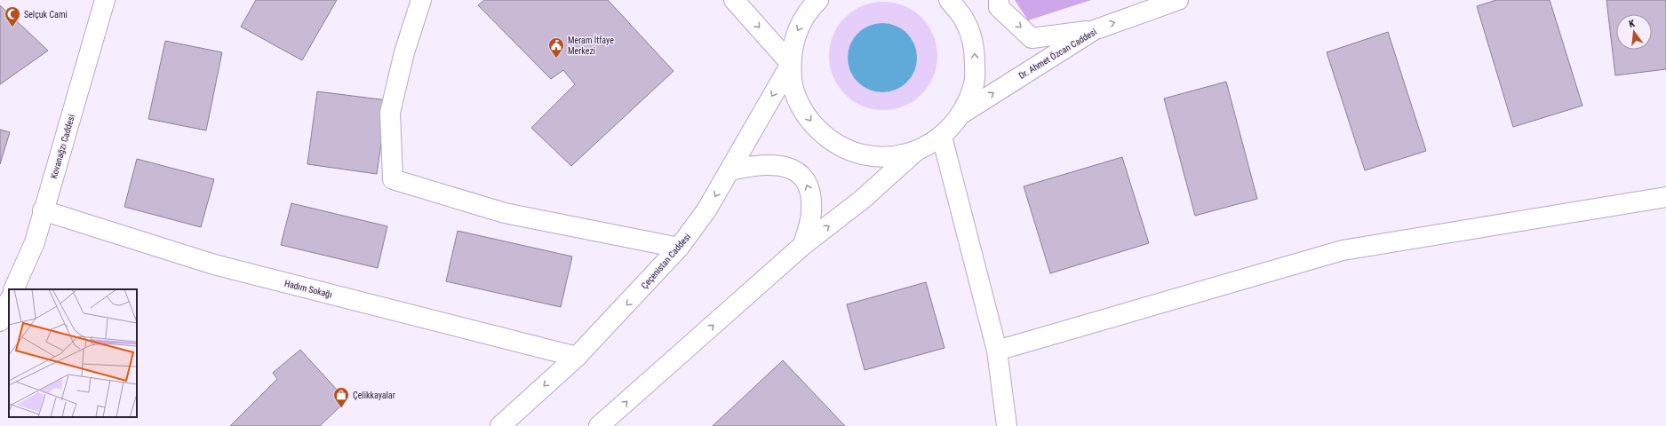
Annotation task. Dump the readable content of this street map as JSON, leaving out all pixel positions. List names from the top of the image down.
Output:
{
  "streets": {
    "street": [
      "Dr. Ahmet Özcan Caddesi",
      "Kovanağzı Caddesi",
      "Çeçenistan Caddesi",
      "Hadım Sokağı"
    ]
  },
  "crossings": [
    ["Kovanağzı Caddesi", "Hadım Sokağı"],
    ["Çeçenistan Caddesi", "Hadım Sokağı"]
  ],
  "one_way": ["Dr. Ahmet Özcan Caddesi"],
  "places": {
    "mosque": ["Selçuk Cami"],
    "public building": ["Meram İtfaye Merkezi"],
    "shop": ["Çelikkayalar"]
  },
  "north": "top"
}
